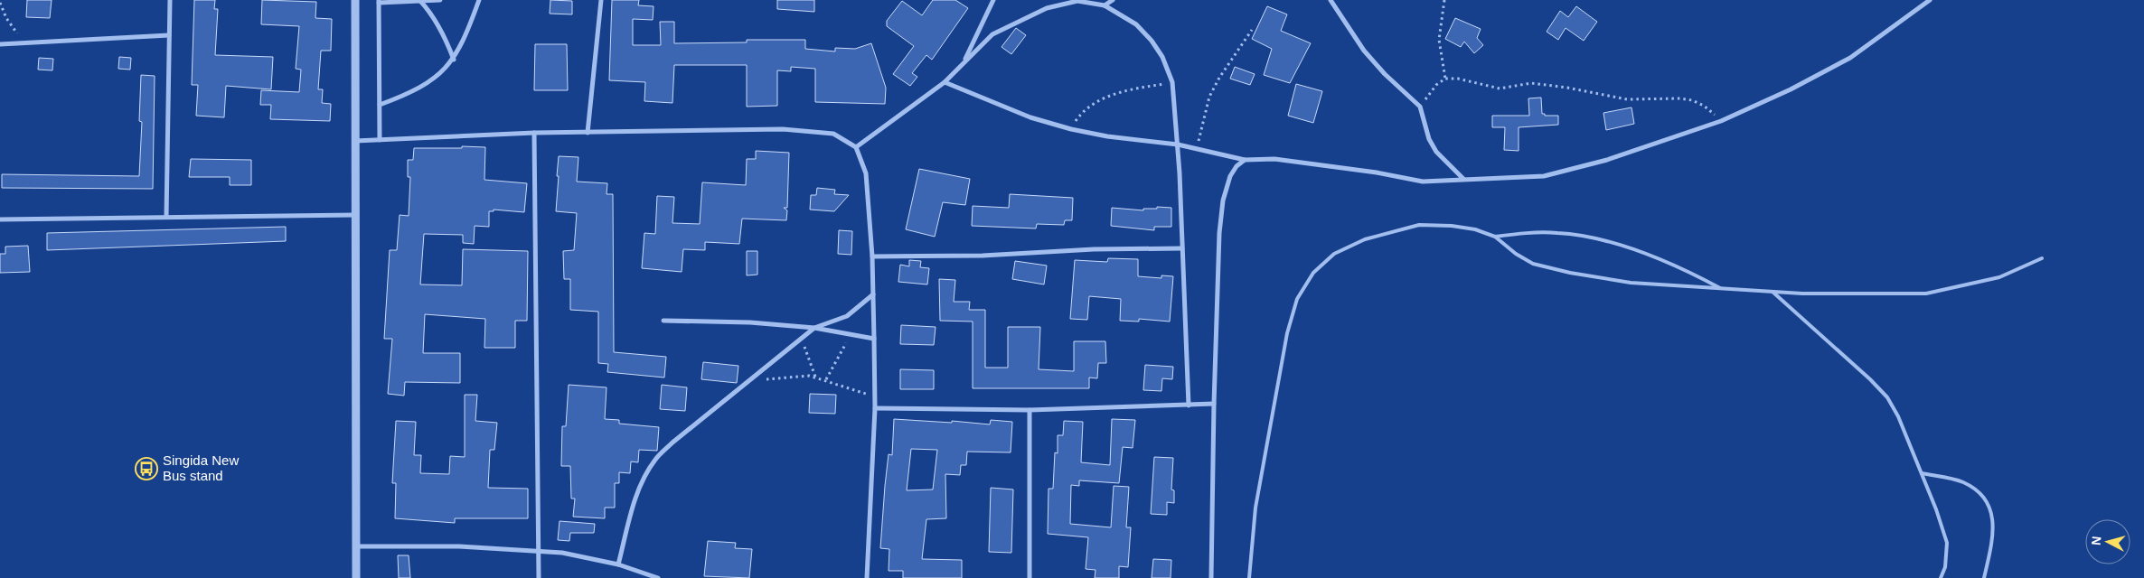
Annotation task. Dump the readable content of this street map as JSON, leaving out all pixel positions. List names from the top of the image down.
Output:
{
  "places": {
    "bus stop": ["Singida New Bus stand"]
  },
  "north": "left"
}
